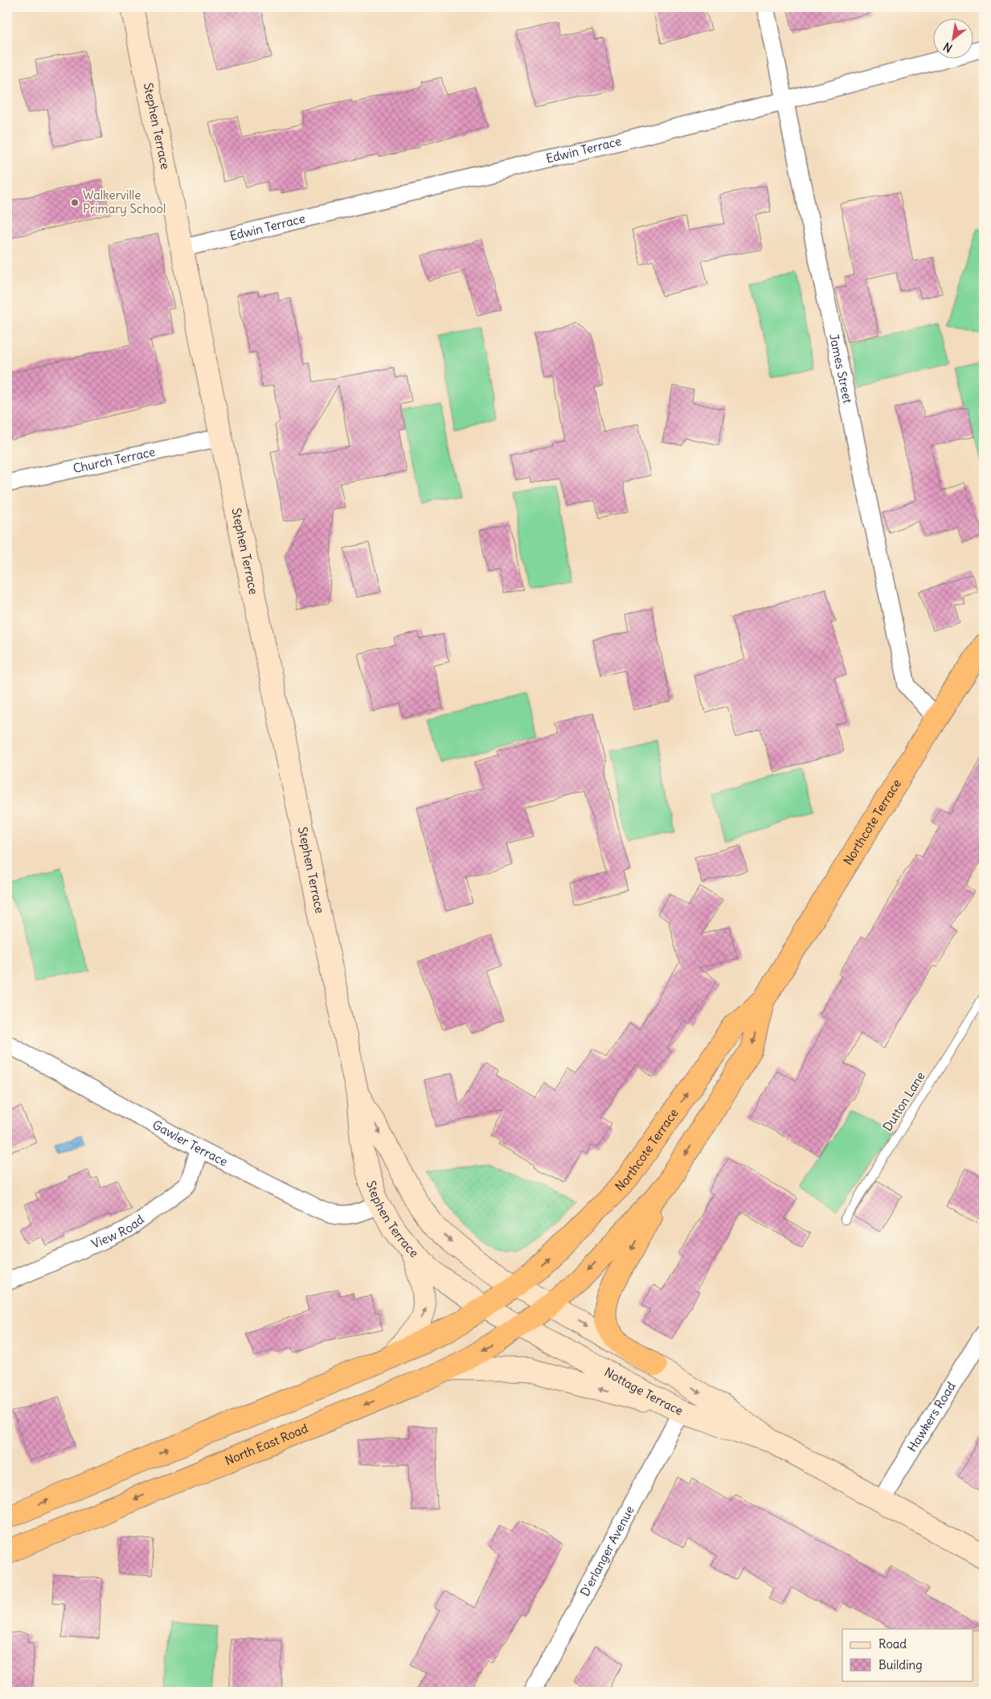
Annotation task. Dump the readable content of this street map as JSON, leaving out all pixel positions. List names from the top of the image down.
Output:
{
  "streets": {
    "highway": ["Northcote Terrace", "North East Road"],
    "main road": ["Stephen Terrace", "Nottage Terrace"],
    "street": [
      "Edwin Terrace",
      "James Street",
      "Church Terrace",
      "Gawler Terrace",
      "View Road",
      "Hawkers Road",
      "D'erlanger Avenue"
    ],
    "lane": ["Dutton Lane"]
  },
  "crossings": [
    ["Stephen Terrace", "Edwin Terrace"],
    ["Stephen Terrace", "Church Terrace"],
    ["Stephen Terrace", "Northcote Terrace"],
    ["Stephen Terrace", "Gawler Terrace"],
    ["Stephen Terrace", "Nottage Terrace"],
    ["Stephen Terrace", "North East Road"],
    ["Edwin Terrace", "James Street"],
    ["James Street", "Northcote Terrace"],
    ["Northcote Terrace", "Nottage Terrace"],
    ["Northcote Terrace", "North East Road"],
    ["Gawler Terrace", "View Road"],
    ["Nottage Terrace", "Hawkers Road"],
    ["Nottage Terrace", "North East Road"],
    ["Nottage Terrace", "D'erlanger Avenue"]
  ],
  "places": ["Walkerville Primary School"],
  "legend": ["Road", "Building"],
  "north": "bottom left"
}
